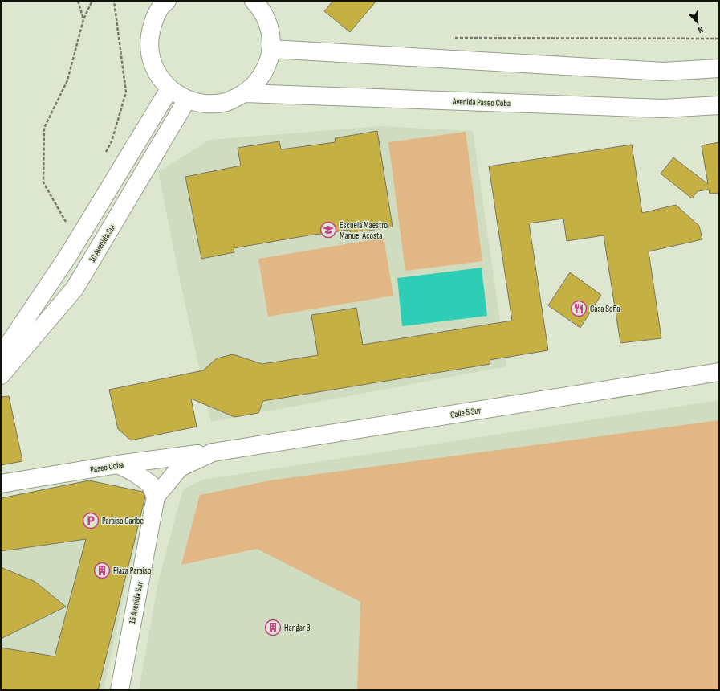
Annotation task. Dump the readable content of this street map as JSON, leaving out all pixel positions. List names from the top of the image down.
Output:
{
  "streets": {
    "street": [
      "Avenida Paseo Coba",
      "10 Avenida Sur",
      "Calle 5 Sur",
      "Paseo Coba",
      "15 Avenida Sur"
    ]
  },
  "crossings": [
    ["Calle 5 Sur", "Paseo Coba"],
    ["Calle 5 Sur", "15 Avenida Sur"],
    ["Paseo Coba", "15 Avenida Sur"]
  ],
  "places": {
    "school or university": ["Escuela Maestro Manuel Acosta"],
    "restaurant": ["Casa Sofia"],
    "parking": ["Paraiso Caribe"],
    "building": ["Plaza Paraiso", "Hangar 3"]
  },
  "north": "bottom right"
}
